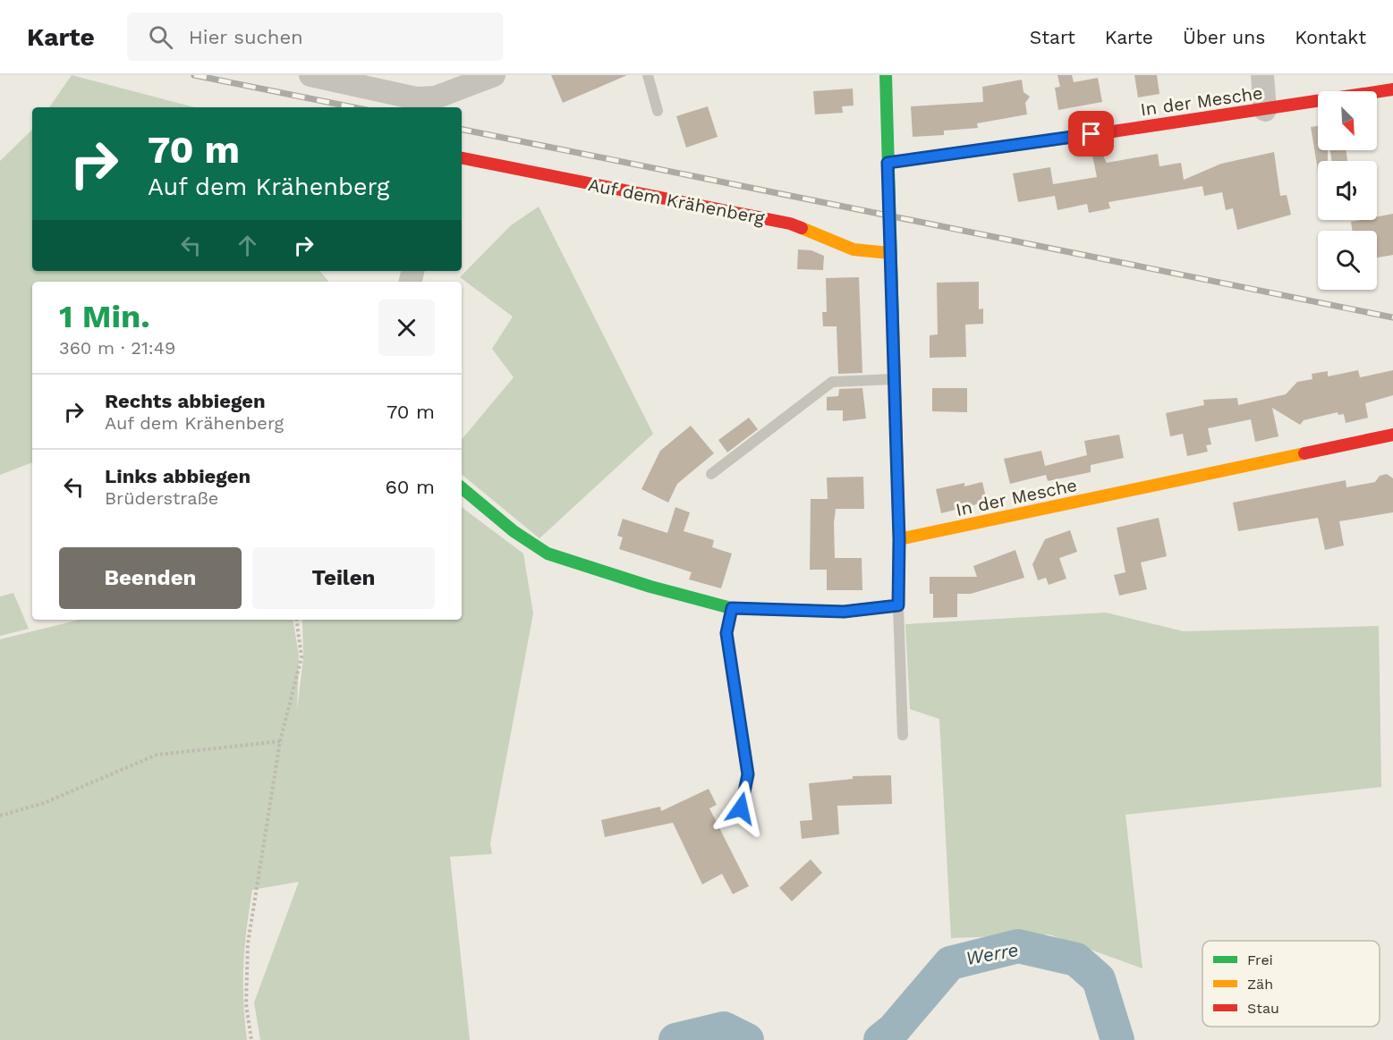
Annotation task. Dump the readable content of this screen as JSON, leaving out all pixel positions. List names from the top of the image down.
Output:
{
  "streets": {
    "street": ["In der Mesche", "Auf dem Krähenberg"]
  },
  "water": ["Werre"],
  "legend": ["Frei", "Zäh", "Stau"],
  "north": "bottom right",
  "page": {
    "header": "Karte",
    "search": "Hier suchen",
    "nav": [
      "Start",
      "Karte",
      "Über uns",
      "Kontakt"
    ],
    "turn": ["70 m", "Auf dem Krähenberg"],
    "heading": ["1 Min.", "360 m · 21:49"],
    "list": [
      {
        "name": "Rechts abbiegen",
        "note": "Auf dem Krähenberg",
        "value": "70 m"
      },
      {
        "name": "Links abbiegen",
        "note": "Brüderstraße",
        "value": "60 m"
      }
    ],
    "buttons": ["Beenden", "Teilen"]
  }
}
